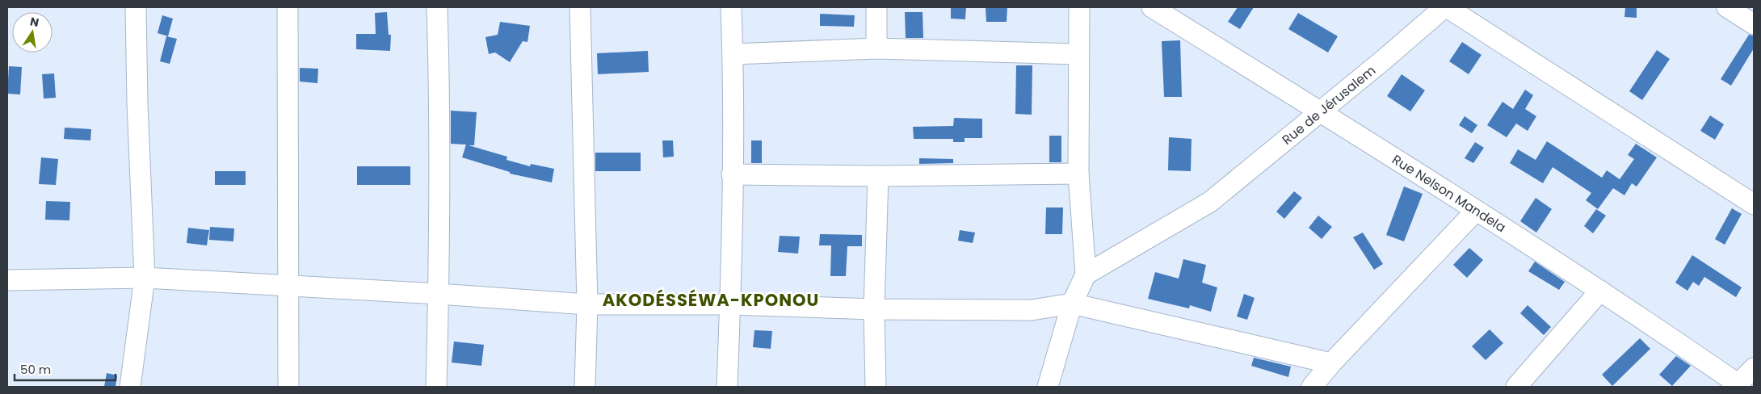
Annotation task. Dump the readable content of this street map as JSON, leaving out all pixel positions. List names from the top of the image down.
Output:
{
  "streets": {
    "street": ["Rue de Jérusalem", "Rue Nelson Mandela"]
  },
  "crossings": [
    ["Rue de Jérusalem", "Rue Nelson Mandela"]
  ],
  "districts": ["AKODÉSSÉWA-KPONOU"],
  "scale_bar": "50 m",
  "north": "top"
}
